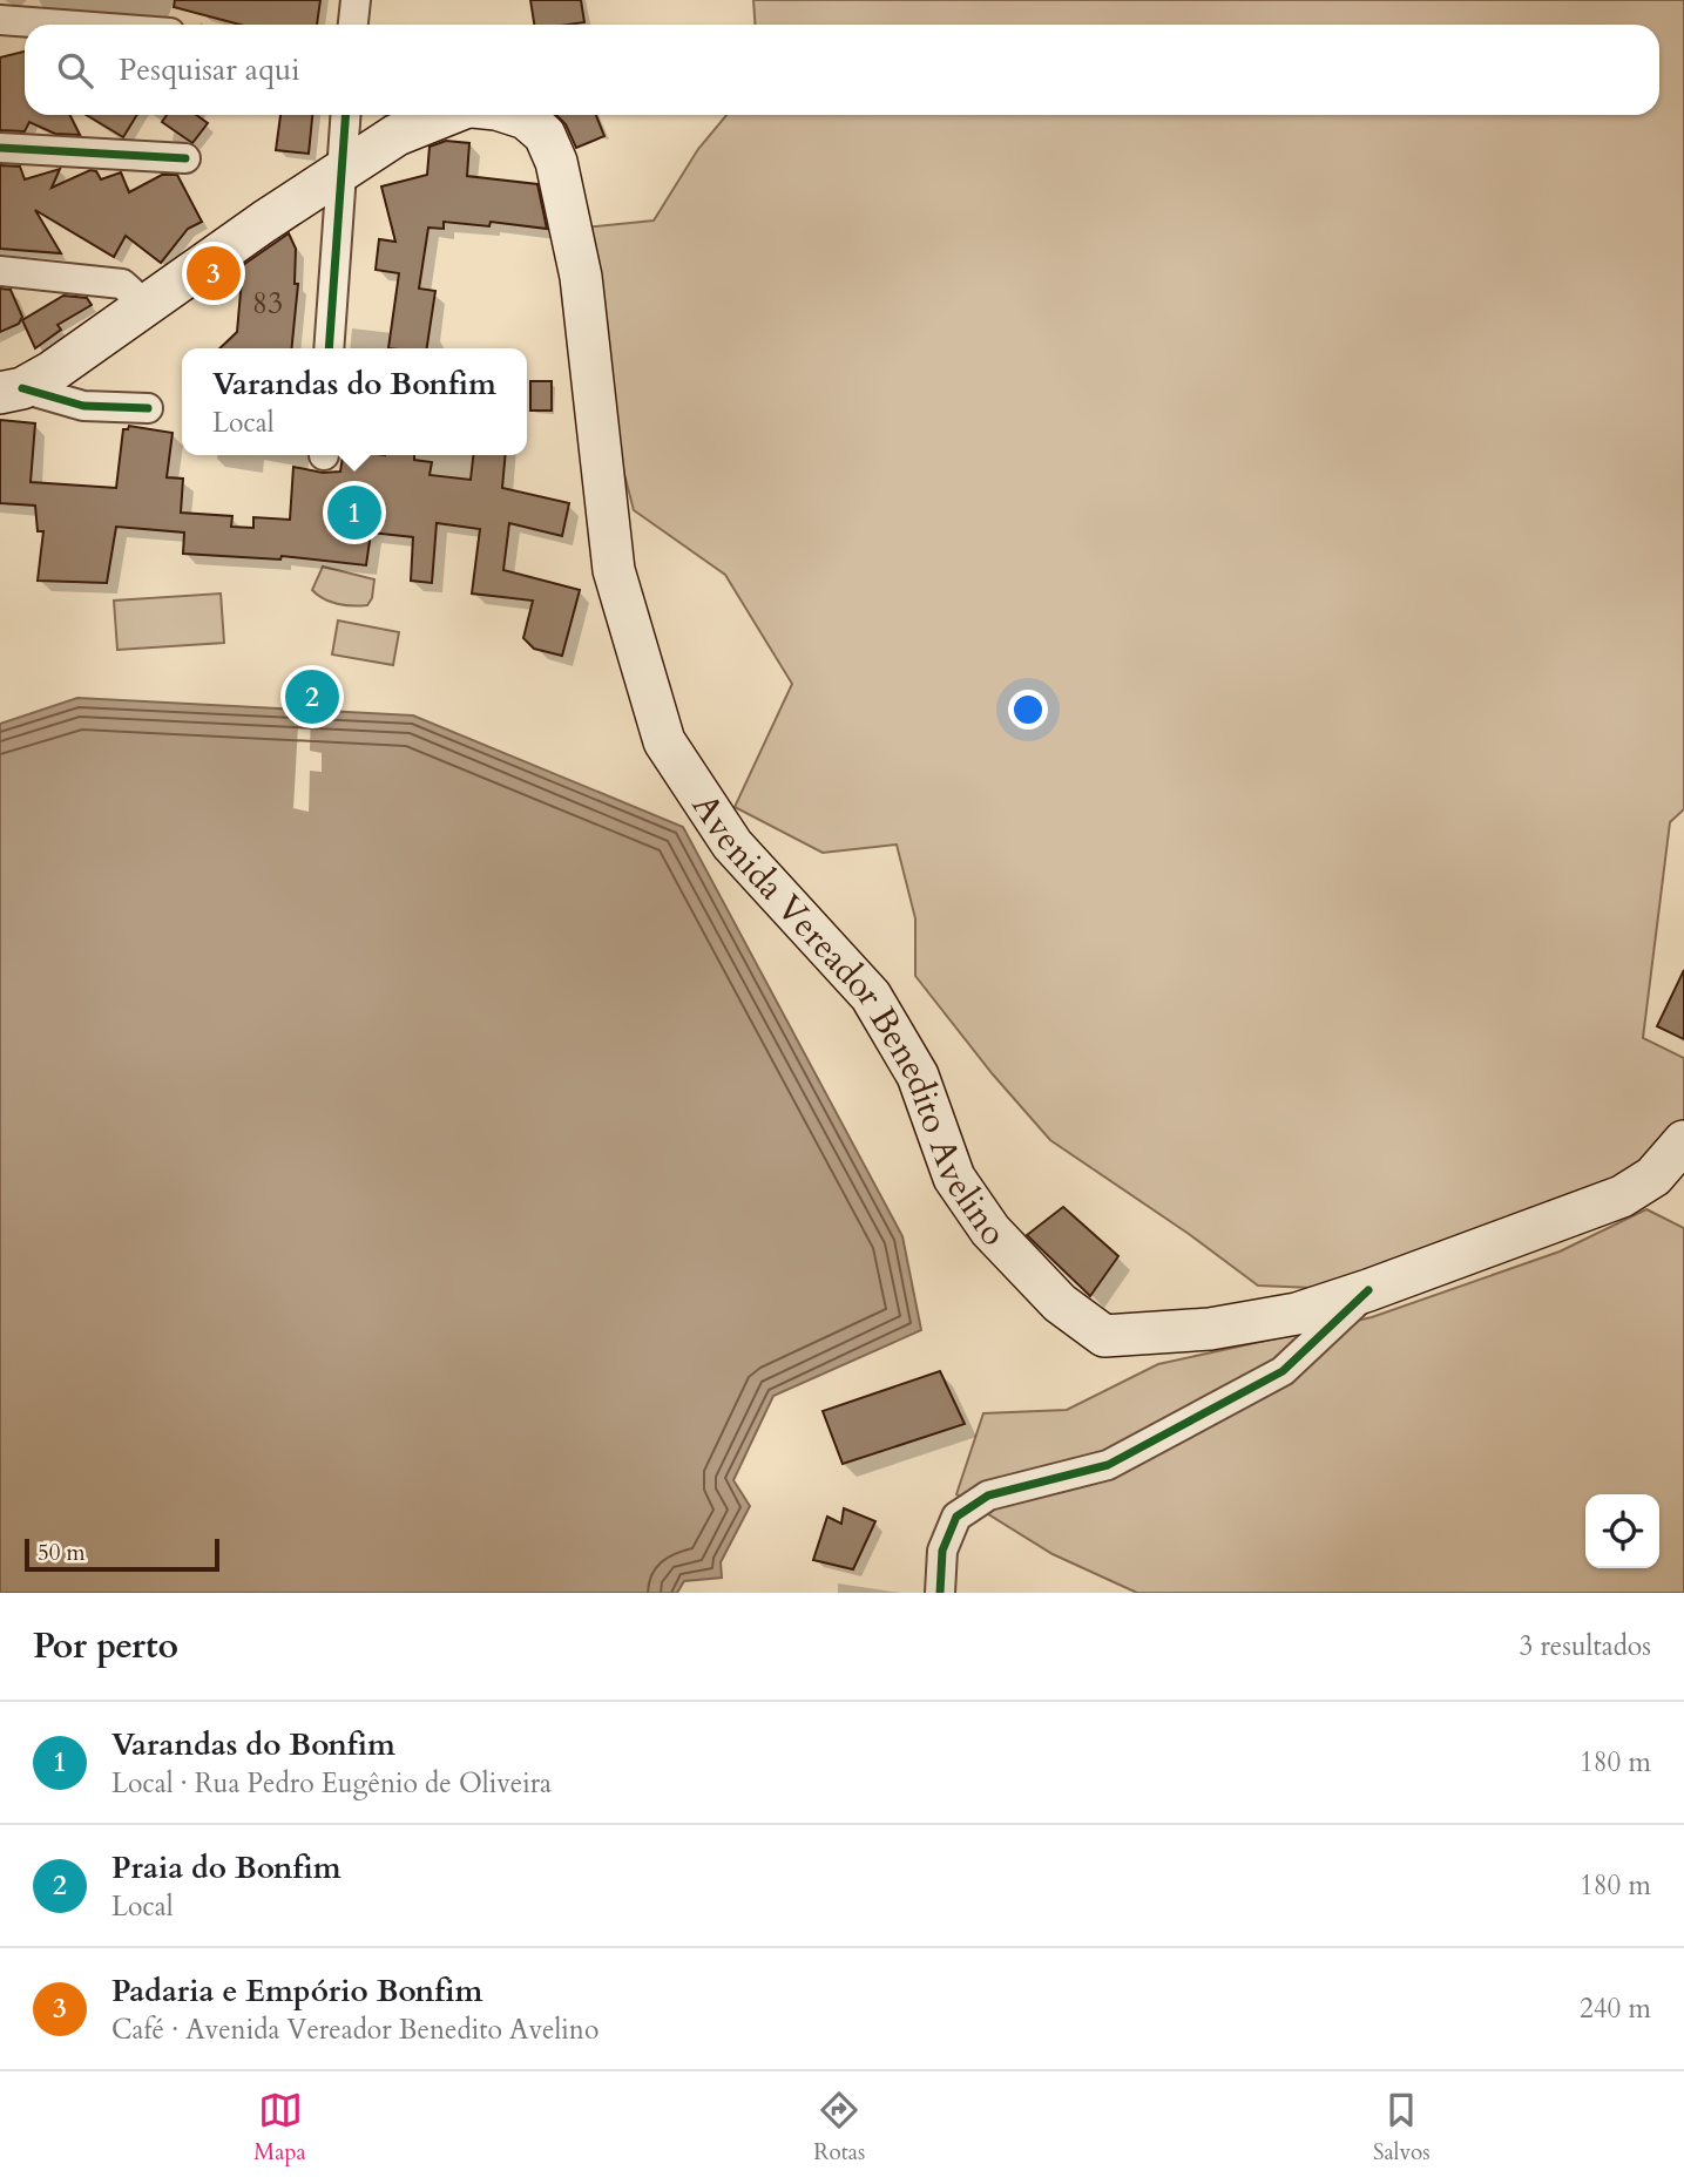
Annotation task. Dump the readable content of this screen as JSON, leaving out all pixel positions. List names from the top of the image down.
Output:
{
  "streets": {
    "main road": ["Avenida Vereador Benedito Avelino"]
  },
  "house_numbers": ["83"],
  "scale_bar": "50 m",
  "page": {
    "search": "Pesquisar aqui",
    "pins": ["3", "1", "2"],
    "popup": ["Varandas do Bonfim", "Local"],
    "scale": "50 m",
    "heading": ["Por perto", "3 resultados"],
    "list": [
      {
        "mark": "1",
        "name": "Varandas do Bonfim",
        "note": "Local · Rua Pedro Eugênio de Oliveira",
        "value": "180 m"
      },
      {
        "mark": "2",
        "name": "Praia do Bonfim",
        "note": "Local",
        "value": "180 m"
      },
      {
        "mark": "3",
        "name": "Padaria e Empório Bonfim",
        "note": "Café · Avenida Vereador Benedito Avelino",
        "value": "240 m"
      }
    ],
    "nav": ["Mapa", "Rotas", "Salvos"]
  }
}
